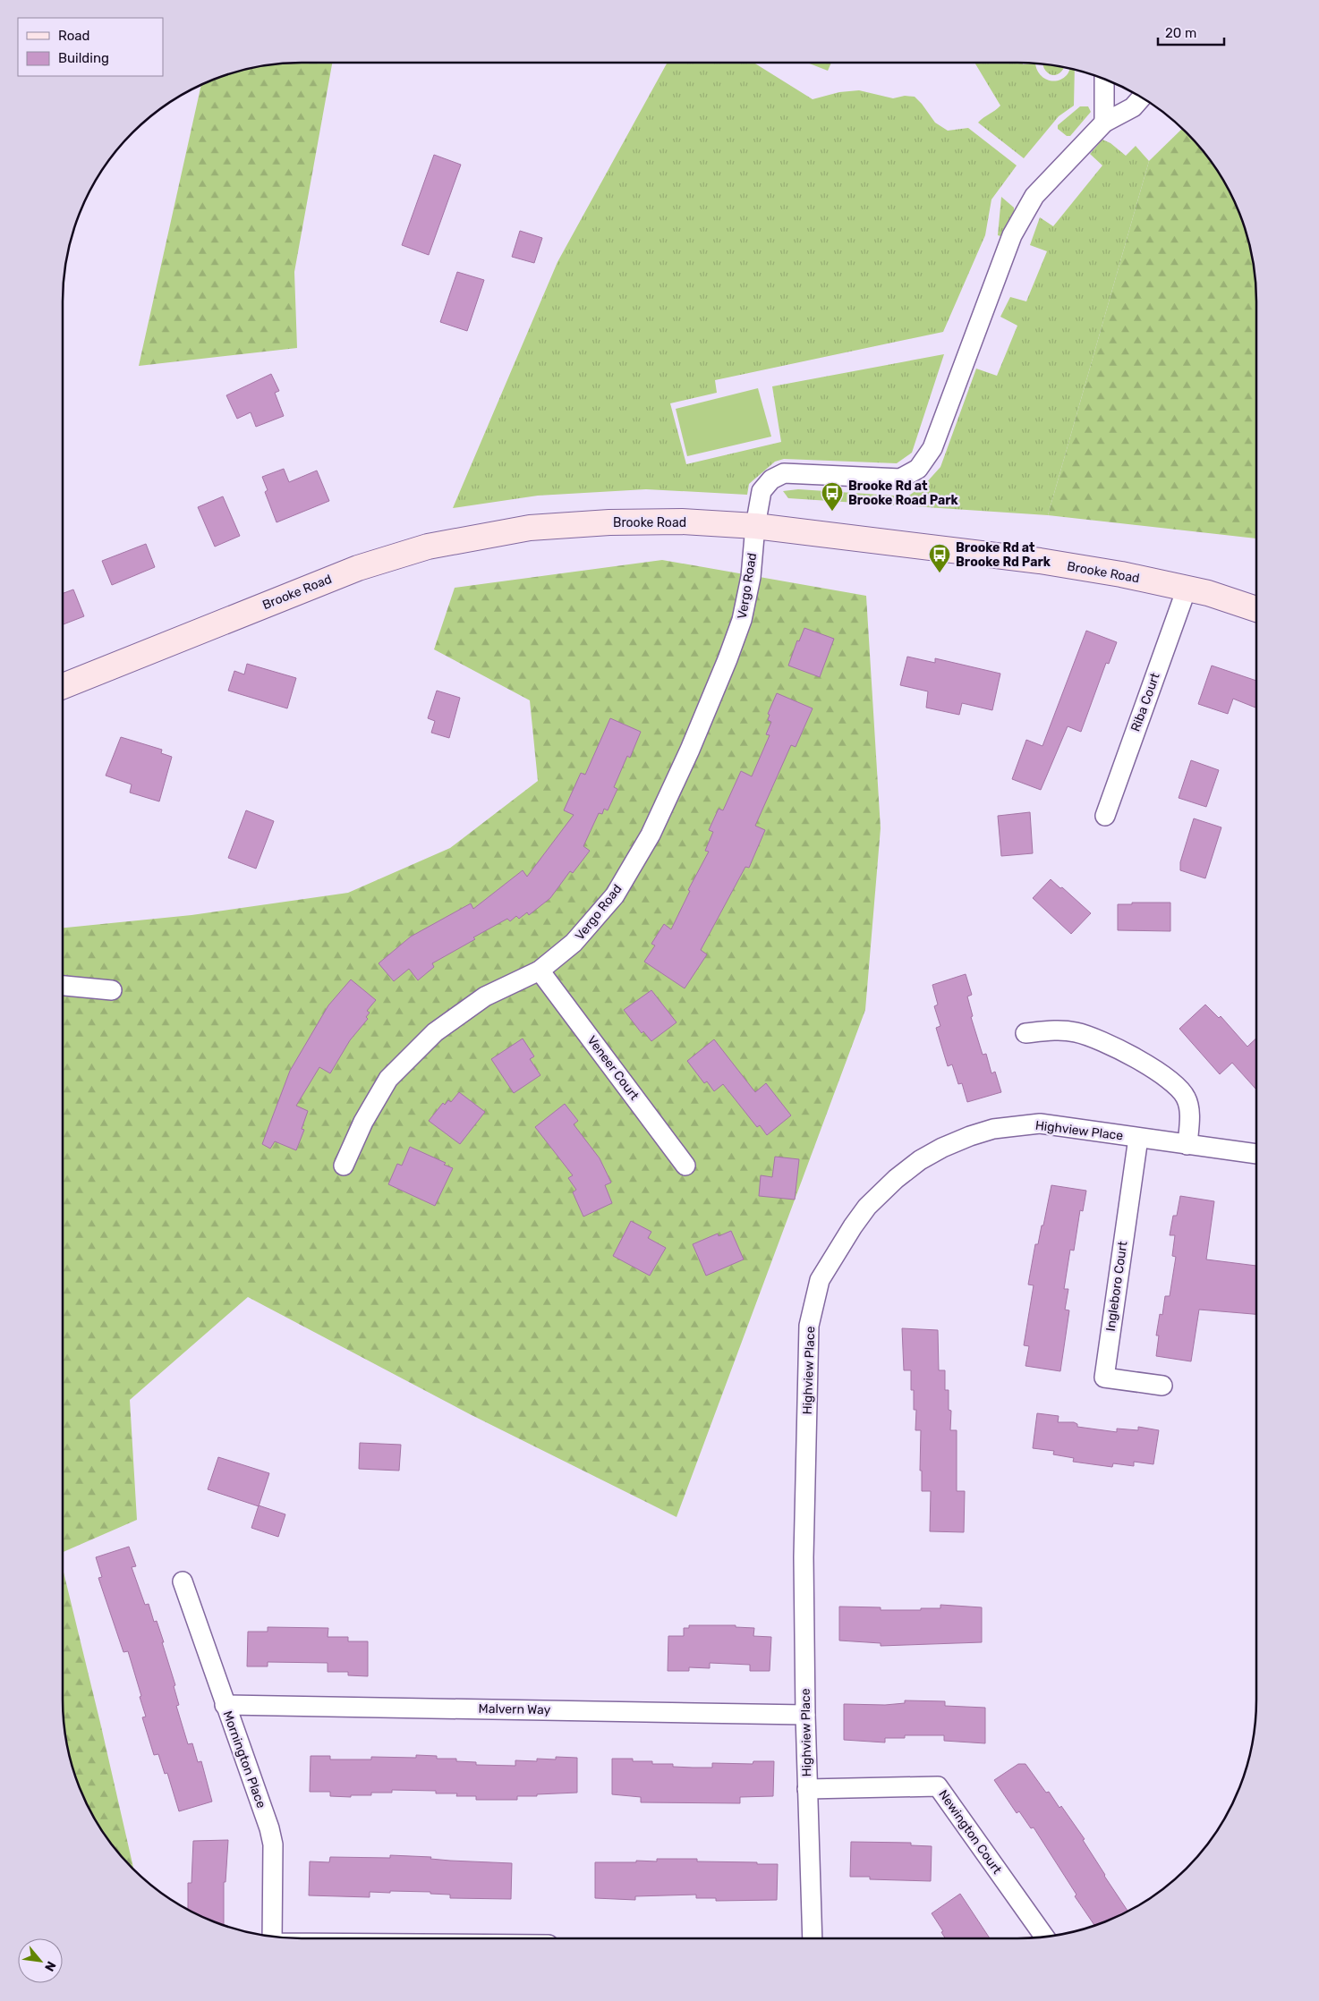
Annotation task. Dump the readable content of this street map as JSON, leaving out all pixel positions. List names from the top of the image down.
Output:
{
  "streets": {
    "street": [
      "Brooke Road",
      "Vergo Road",
      "Riba Court",
      "Veneer Court",
      "Highview Place",
      "Ingleboro Court",
      "Malvern Way",
      "Mornington Place",
      "Newington Court"
    ]
  },
  "crossings": [
    ["Brooke Road", "Vergo Road"],
    ["Brooke Road", "Riba Court"],
    ["Vergo Road", "Veneer Court"],
    ["Highview Place", "Ingleboro Court"],
    ["Highview Place", "Malvern Way"],
    ["Highview Place", "Newington Court"],
    ["Malvern Way", "Mornington Place"]
  ],
  "places": {
    "bus stop": ["Brooke Rd at Brooke Road Park", "Brooke Rd at Brooke Rd Park"]
  },
  "legend": ["Road", "Building"],
  "scale_bar": "20 m",
  "north": "bottom right"
}
